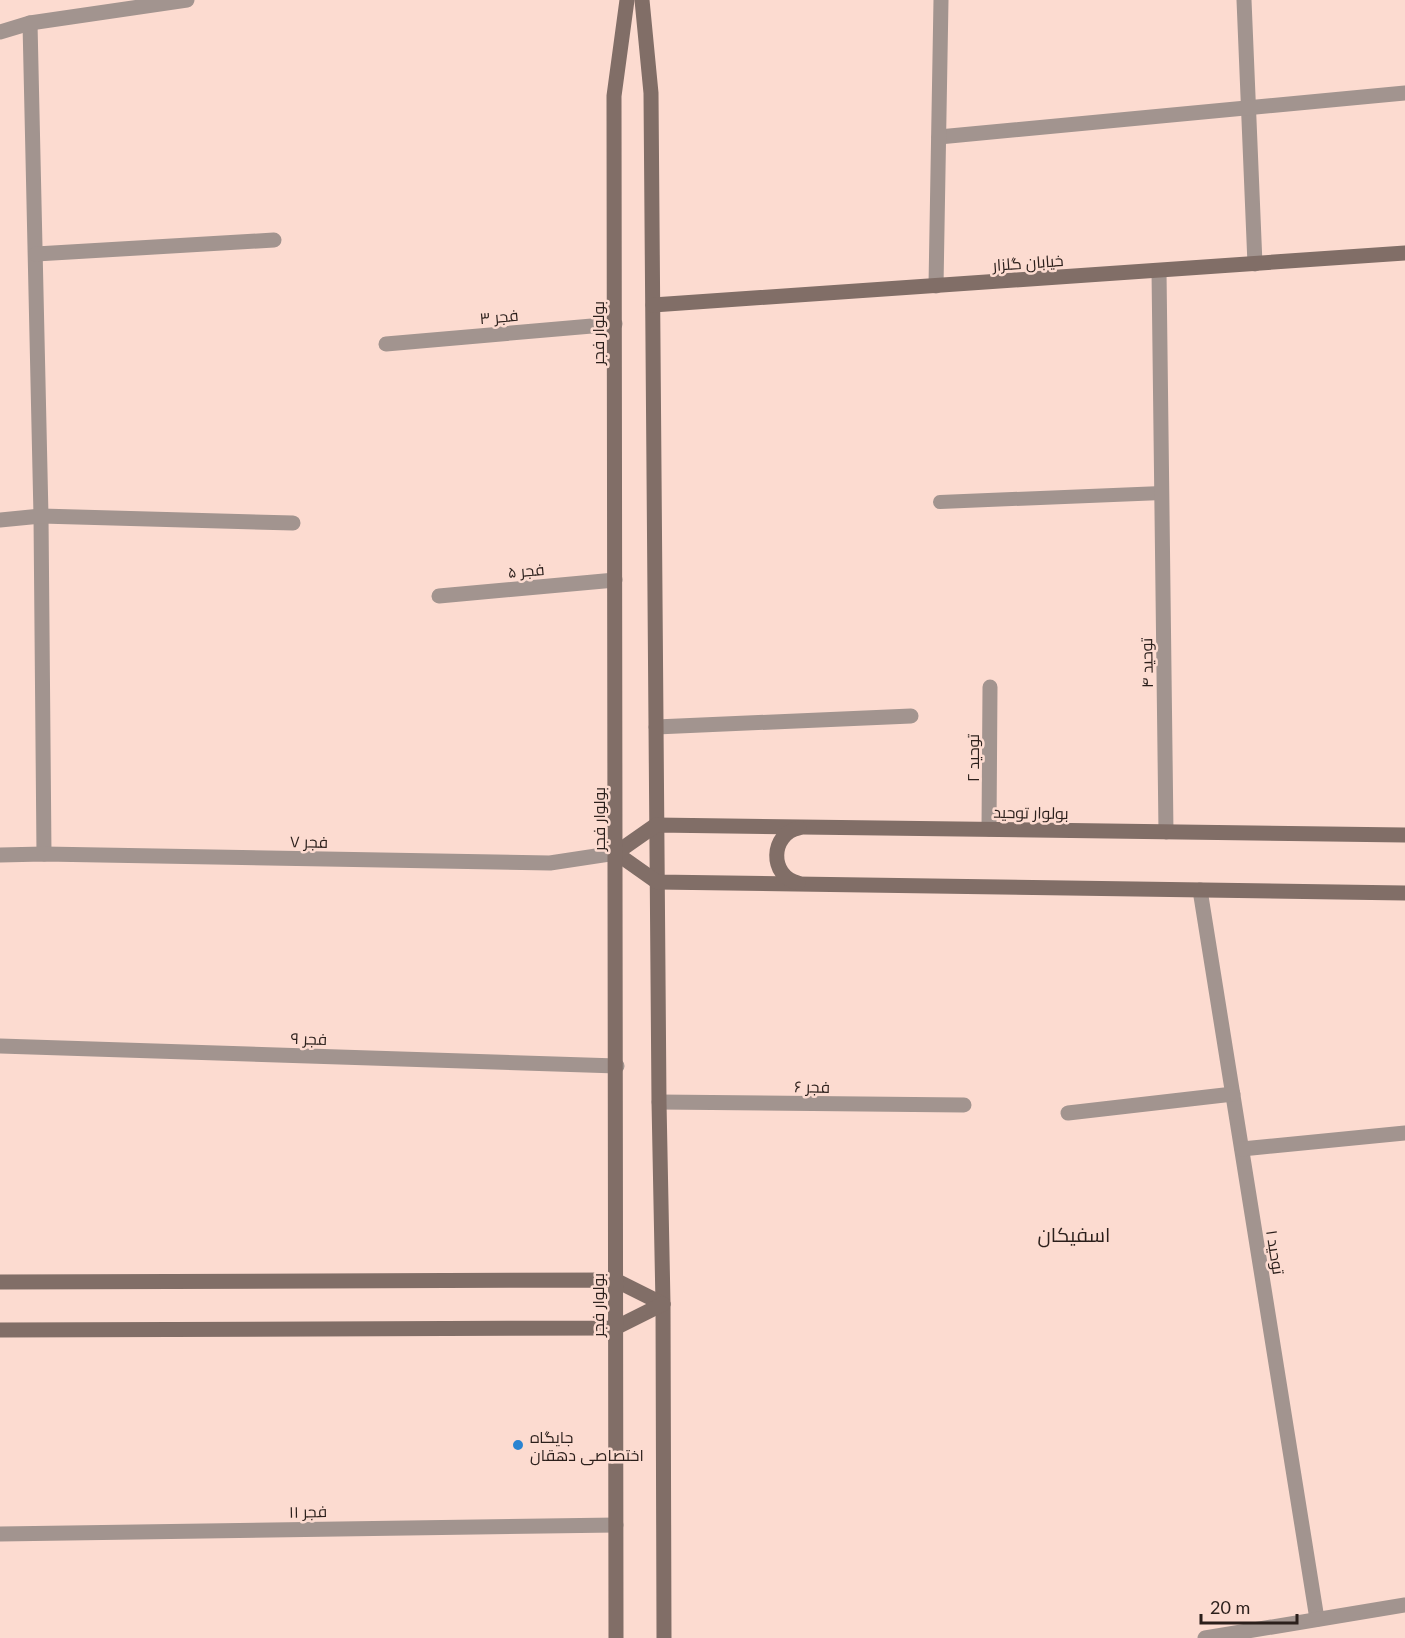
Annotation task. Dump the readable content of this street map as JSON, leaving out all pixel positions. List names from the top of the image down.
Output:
{
  "streets": {
    "street": [
      "خیابان گلزار",
      "فجر ۳",
      "بولوار فجر",
      "فجر ۵",
      "توحید ۴",
      "توحید ۲",
      "بولوار توحید",
      "فجر ۷",
      "فجر ۹",
      "فجر ۶",
      "توحید ۱",
      "فجر ۱۱"
    ]
  },
  "crossings": [
    ["خیابان گلزار", "توحید ۴"],
    ["فجر ۳", "بولوار فجر"],
    ["بولوار فجر", "فجر ۵"],
    ["بولوار فجر", "فجر ۷"],
    ["بولوار فجر", "فجر ۹"],
    ["بولوار فجر", "فجر ۱۱"],
    ["توحید ۴", "بولوار توحید"],
    ["توحید ۲", "بولوار توحید"]
  ],
  "districts": ["اسفیکان"],
  "places": ["جایگاه اختصاصی دهقان"],
  "scale_bar": "20 m"
}
